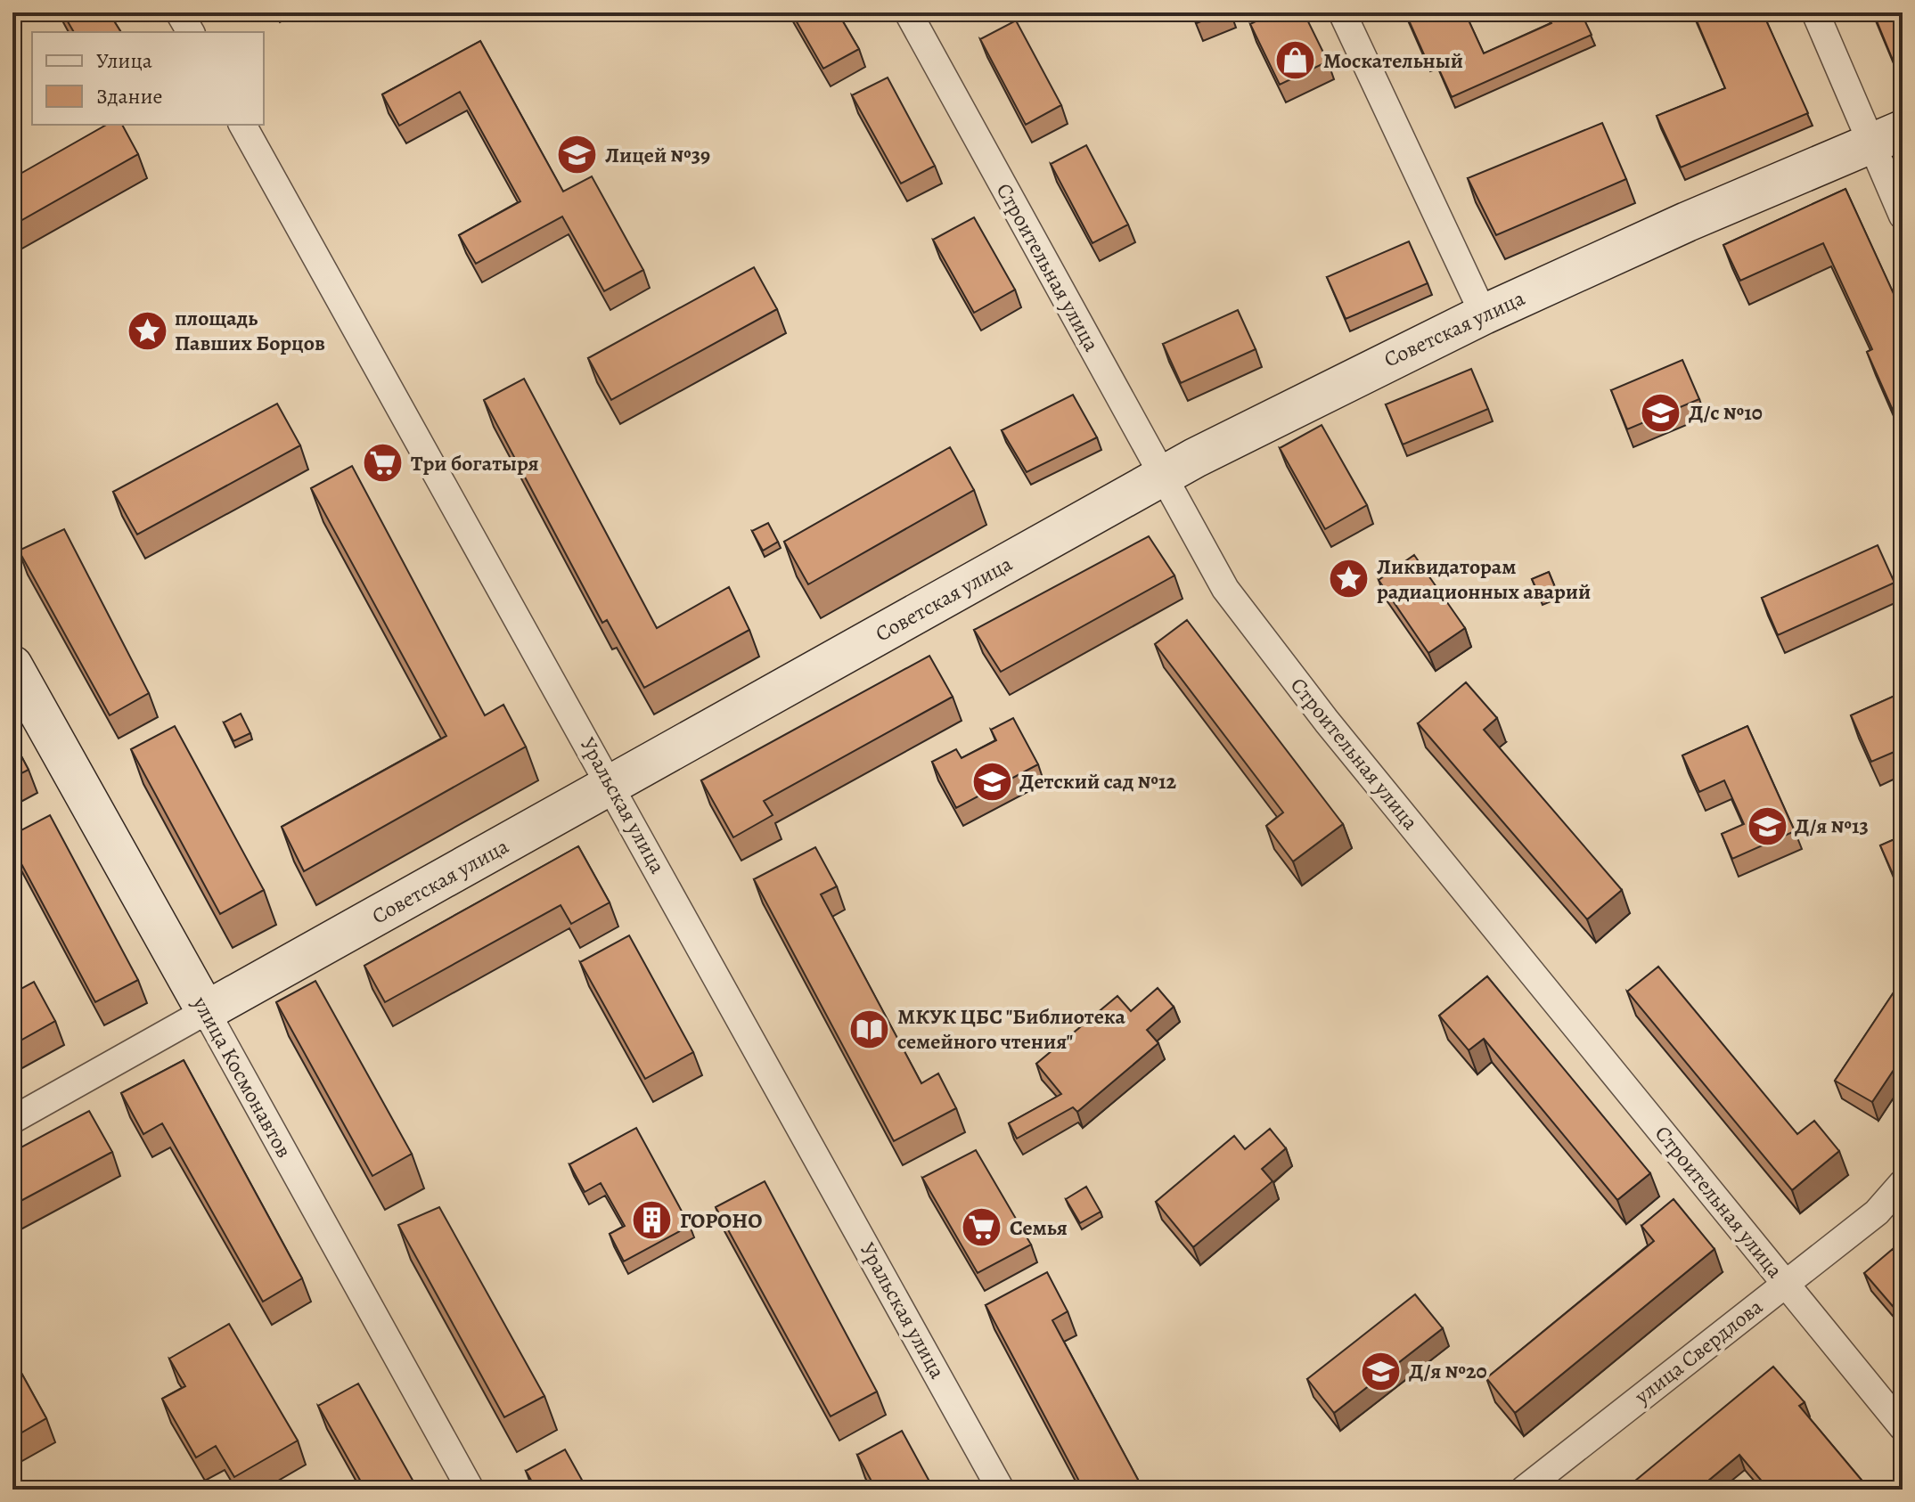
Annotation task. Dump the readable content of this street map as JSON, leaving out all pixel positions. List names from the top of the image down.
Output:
{
  "streets": {
    "street": [
      "Строительная улица",
      "Советская улица",
      "Уральская улица",
      "улица Космонавтов",
      "улица Свердлова"
    ]
  },
  "crossings": [
    ["Строительная улица", "Советская улица"],
    ["Строительная улица", "улица Свердлова"],
    ["Советская улица", "Уральская улица"],
    ["Советская улица", "улица Космонавтов"]
  ],
  "places": {
    "shop": ["Москательный"],
    "school or university": [
      "Лицей №39",
      "Д/с №10",
      "Детский сад №12",
      "Д/я №13",
      "Д/я №20"
    ],
    "place": ["площадь Павших Борцов", "Ликвидаторам радиационных аварий"],
    "supermarket": ["Три богатыря", "Семья"],
    "library": ["МКУК ЦБС \"Библиотека семейного чтения\""],
    "building": ["ГОРОНО"]
  },
  "legend": ["Улица", "Здание"]
}
